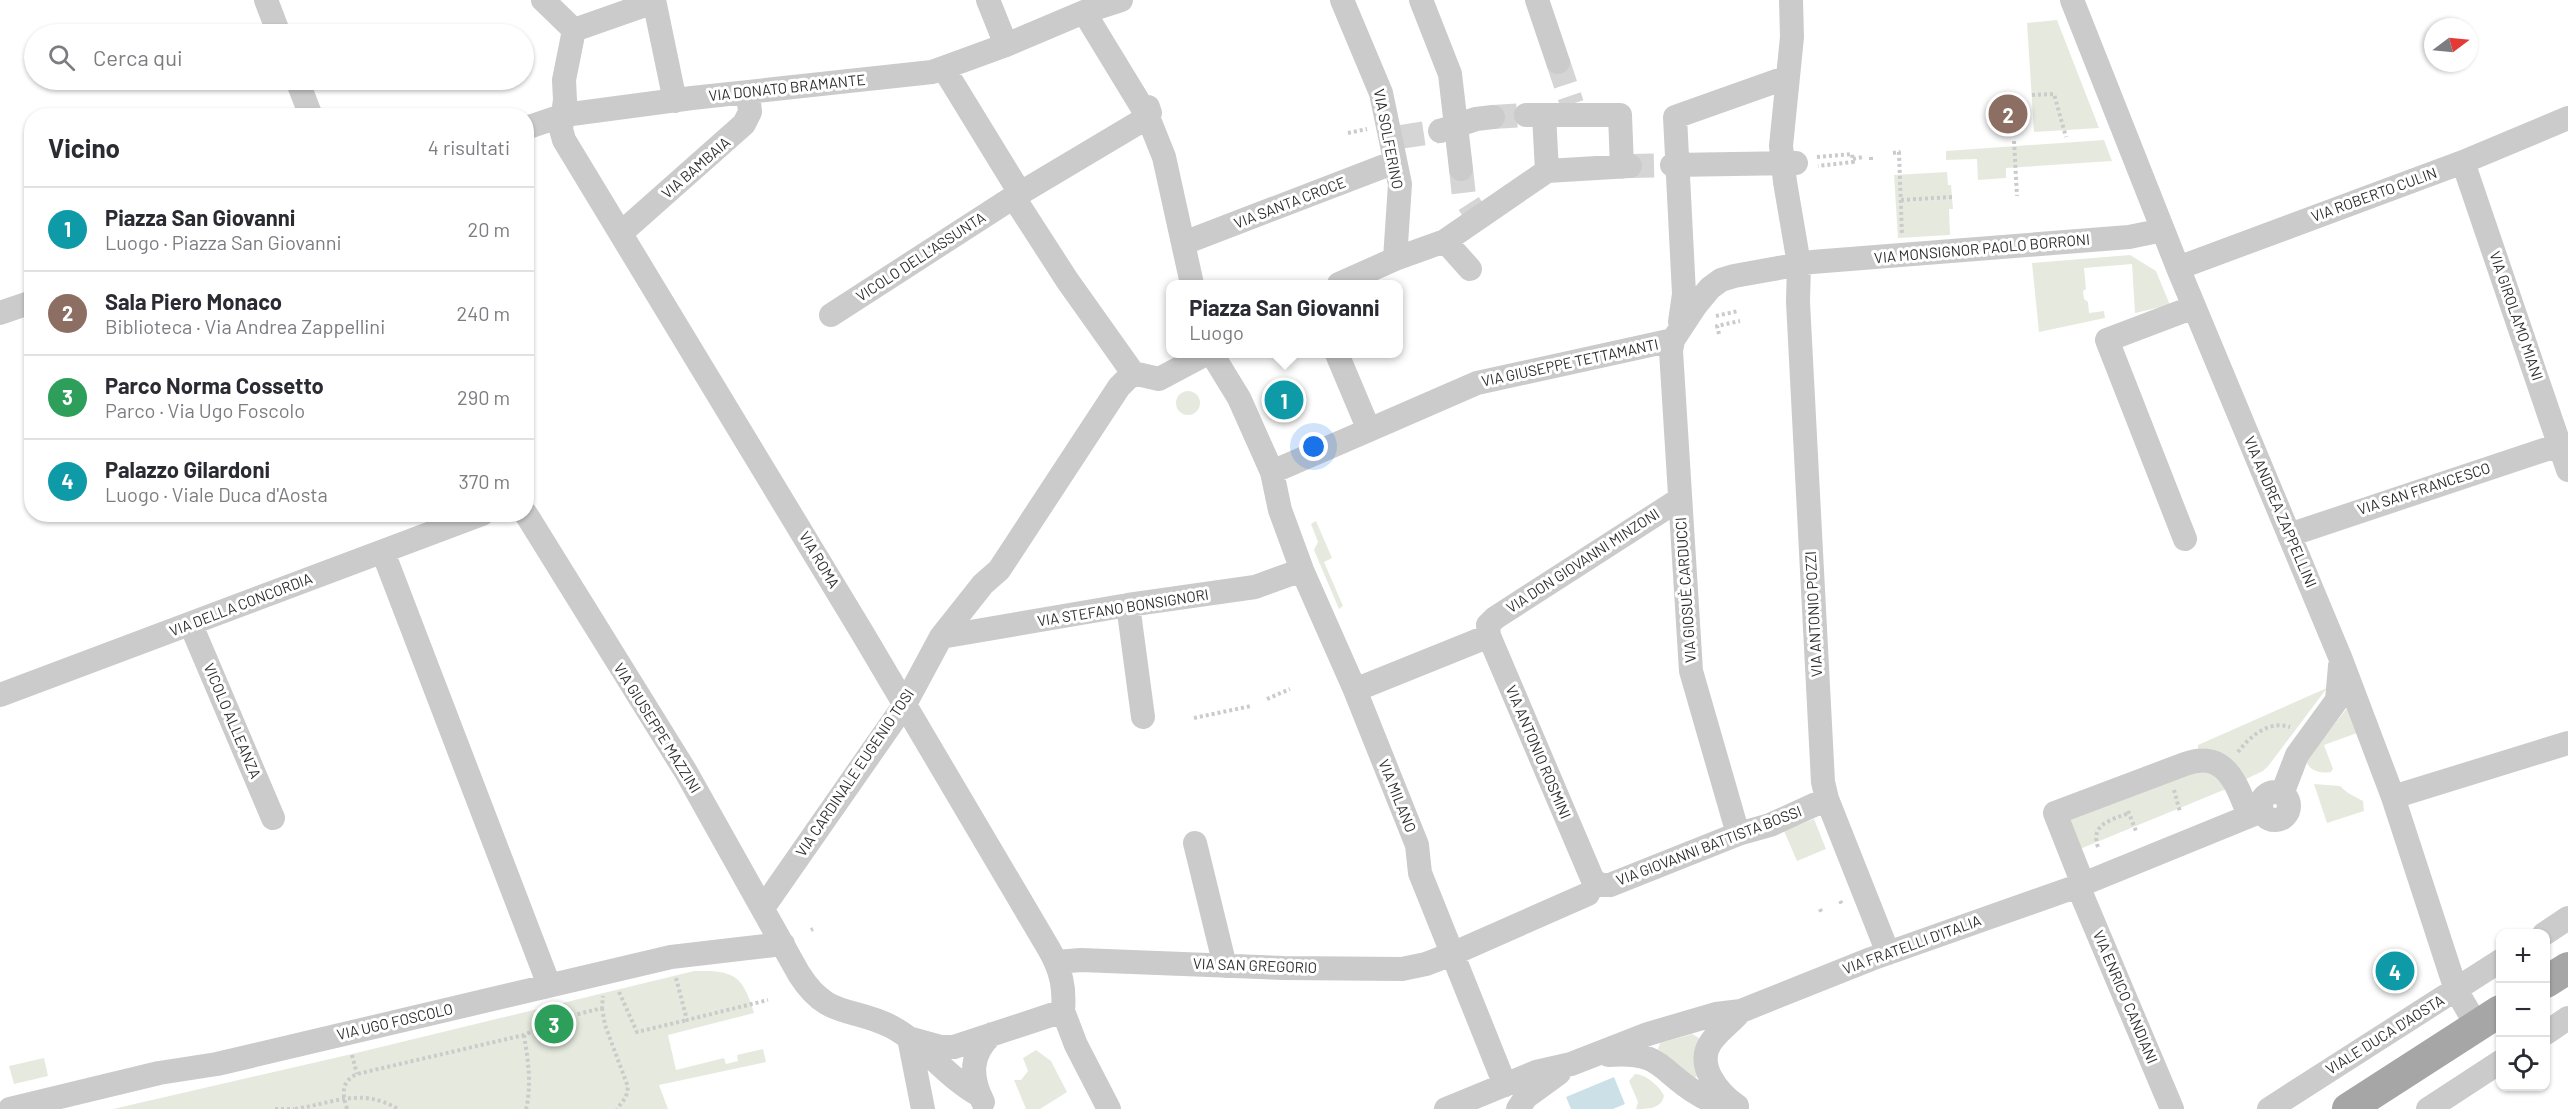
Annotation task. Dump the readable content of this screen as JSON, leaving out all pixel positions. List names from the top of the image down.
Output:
{
  "streets": {
    "street": [
      "VIA DONATO BRAMANTE",
      "VIA SOLFERINO",
      "VIA BAMBAIA",
      "VIA ROBERTO CULIN",
      "VIA SANTA CROCE",
      "VIA MONSIGNOR PAOLO BORRONI",
      "VICOLO DELL'ASSUNTA",
      "VIA GIROLAMO MIANI",
      "VIA GIUSEPPE TETTAMANTI",
      "VIA SAN FRANCESCO",
      "VIA ANDREA ZAPPELLINI",
      "VIA ROMA",
      "VIA DON GIOVANNI MINZONI",
      "VIA GIOSUÈ CARDUCCI",
      "VIA DELLA CONCORDIA",
      "VIA STEFANO BONSIGNORI",
      "VIA ANTONIO POZZI",
      "VICOLO ALLEANZA",
      "VIA GIUSEPPE MAZZINI",
      "VIA ANTONIO ROSMINI",
      "VIA CARDINALE EUGENIO TOSI",
      "VIA MILANO",
      "VIA GIOVANNI BATTISTA BOSSI",
      "VIA FRATELLI D'ITALIA",
      "VIA SAN GREGORIO",
      "VIA ENRICO CANDIANI",
      "VIA UGO FOSCOLO",
      "VIALE DUCA D'AOSTA"
    ]
  },
  "crossings": [
    ["VIA DONATO BRAMANTE", "VIA BAMBAIA"],
    ["VIA DONATO BRAMANTE", "VIA ROMA"],
    ["VIA SOLFERINO", "VIA SANTA CROCE"],
    ["VIA BAMBAIA", "VIA ROMA"],
    ["VIA ROBERTO CULIN", "VIA GIROLAMO MIANI"],
    ["VIA ROBERTO CULIN", "VIA ANDREA ZAPPELLINI"],
    ["VIA MONSIGNOR PAOLO BORRONI", "VIA ANDREA ZAPPELLINI"],
    ["VIA MONSIGNOR PAOLO BORRONI", "VIA ANTONIO POZZI"],
    ["VIA GIROLAMO MIANI", "VIA SAN FRANCESCO"],
    ["VIA GIUSEPPE TETTAMANTI", "VIA GIOSUÈ CARDUCCI"],
    ["VIA GIUSEPPE TETTAMANTI", "VIA MILANO"],
    ["VIA SAN FRANCESCO", "VIA ANDREA ZAPPELLINI"],
    ["VIA ANDREA ZAPPELLINI", "VIA FRATELLI D'ITALIA"],
    ["VIA ANDREA ZAPPELLINI", "VIALE DUCA D'AOSTA"],
    ["VIA ROMA", "VIA CARDINALE EUGENIO TOSI"],
    ["VIA ROMA", "VIA SAN GREGORIO"],
    ["VIA DON GIOVANNI MINZONI", "VIA GIOSUÈ CARDUCCI"],
    ["VIA DON GIOVANNI MINZONI", "VIA ANTONIO ROSMINI"],
    ["VIA DON GIOVANNI MINZONI", "VIA MILANO"],
    ["VIA GIOSUÈ CARDUCCI", "VIA ANTONIO POZZI"],
    ["VIA GIOSUÈ CARDUCCI", "VIA GIOVANNI BATTISTA BOSSI"],
    ["VIA DELLA CONCORDIA", "VICOLO ALLEANZA"],
    ["VIA STEFANO BONSIGNORI", "VIA CARDINALE EUGENIO TOSI"],
    ["VIA STEFANO BONSIGNORI", "VIA MILANO"],
    ["VIA ANTONIO POZZI", "VIA GIOVANNI BATTISTA BOSSI"],
    ["VIA ANTONIO POZZI", "VIA FRATELLI D'ITALIA"],
    ["VIA GIUSEPPE MAZZINI", "VIA CARDINALE EUGENIO TOSI"],
    ["VIA GIUSEPPE MAZZINI", "VIA UGO FOSCOLO"],
    ["VIA ANTONIO ROSMINI", "VIA GIOVANNI BATTISTA BOSSI"],
    ["VIA MILANO", "VIA SAN GREGORIO"],
    ["VIA FRATELLI D'ITALIA", "VIA ENRICO CANDIANI"]
  ],
  "north": "right",
  "page": {
    "search": "Cerca qui",
    "pins": [
      "2",
      "1",
      "4",
      "3"
    ],
    "heading": ["Vicino", "4 risultati"],
    "list": [
      {
        "mark": "1",
        "name": "Piazza San Giovanni",
        "note": "Luogo · Piazza San Giovanni",
        "value": "20 m"
      },
      {
        "mark": "2",
        "name": "Sala Piero Monaco",
        "note": "Biblioteca · Via Andrea Zappellini",
        "value": "240 m"
      },
      {
        "mark": "3",
        "name": "Parco Norma Cossetto",
        "note": "Parco · Via Ugo Foscolo",
        "value": "290 m"
      },
      {
        "mark": "4",
        "name": "Palazzo Gilardoni",
        "note": "Luogo · Viale Duca d'Aosta",
        "value": "370 m"
      }
    ],
    "popup": ["Piazza San Giovanni", "Luogo"],
    "map_buttons": ["+", "−"]
  }
}
